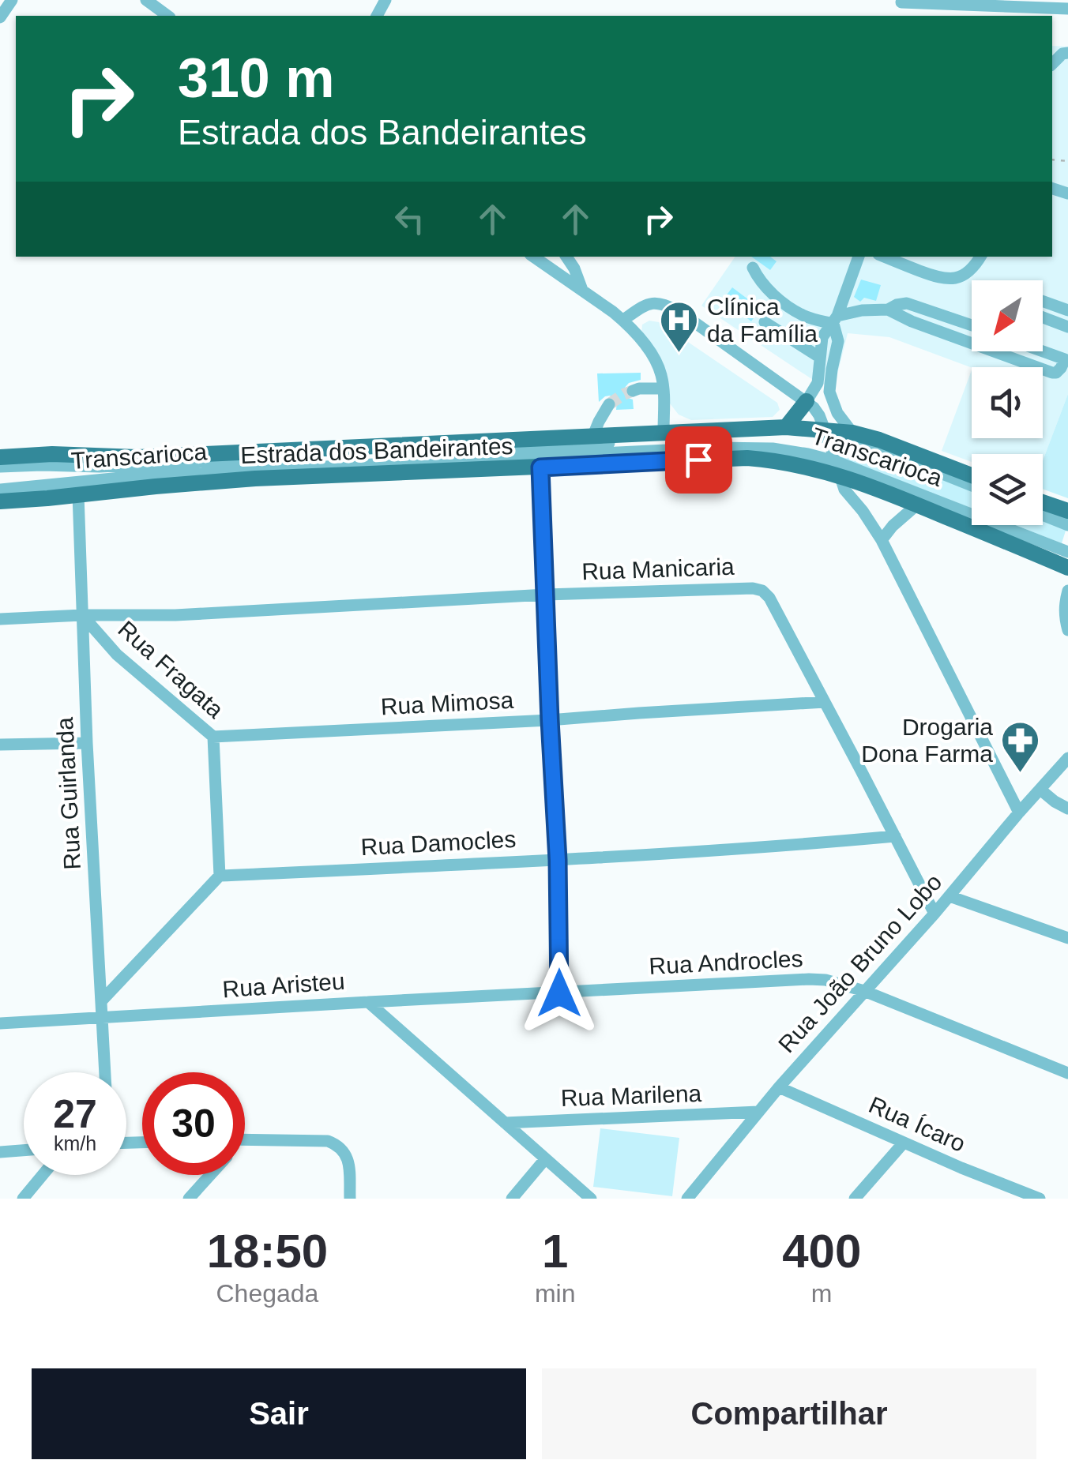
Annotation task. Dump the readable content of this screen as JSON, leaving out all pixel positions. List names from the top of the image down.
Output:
{
  "streets": {
    "main road": ["Estrada dos Bandeirantes"],
    "street": [
      "Transcarioca",
      "Rua Manicaria",
      "Rua Fragata",
      "Rua Mimosa",
      "Rua Guirlanda",
      "Rua Damocles",
      "Rua Androcles",
      "Rua João Bruno Lobo",
      "Rua Aristeu",
      "Rua Marilena",
      "Rua Ícaro"
    ]
  },
  "crossings": [
    ["Estrada dos Bandeirantes", "Transcarioca"],
    ["Estrada dos Bandeirantes", "Rua Guirlanda"],
    ["Rua Manicaria", "Rua Fragata"],
    ["Rua Manicaria", "Rua Mimosa"],
    ["Rua Manicaria", "Rua Guirlanda"],
    ["Rua Manicaria", "Rua Damocles"],
    ["Rua Manicaria", "Rua João Bruno Lobo"],
    ["Rua Fragata", "Rua Mimosa"],
    ["Rua Fragata", "Rua Guirlanda"],
    ["Rua Fragata", "Rua Damocles"],
    ["Rua Guirlanda", "Rua Aristeu"],
    ["Rua Androcles", "Rua João Bruno Lobo"],
    ["Rua Androcles", "Rua Aristeu"],
    ["Rua João Bruno Lobo", "Rua Marilena"],
    ["Rua João Bruno Lobo", "Rua Ícaro"],
    ["Rua Aristeu", "Rua Marilena"]
  ],
  "places": {
    "hospital": ["Clínica da Família"],
    "pharmacy": ["Drogaria Dona Farma"]
  },
  "north": "bottom left",
  "page": {
    "turn": ["310 m", "Estrada dos Bandeirantes"],
    "speed": "27 km/h",
    "limit": "30",
    "eta": [
      "18:50",
      "Chegada",
      "1",
      "min",
      "400",
      "m"
    ],
    "buttons": ["Sair", "Compartilhar"]
  }
}
